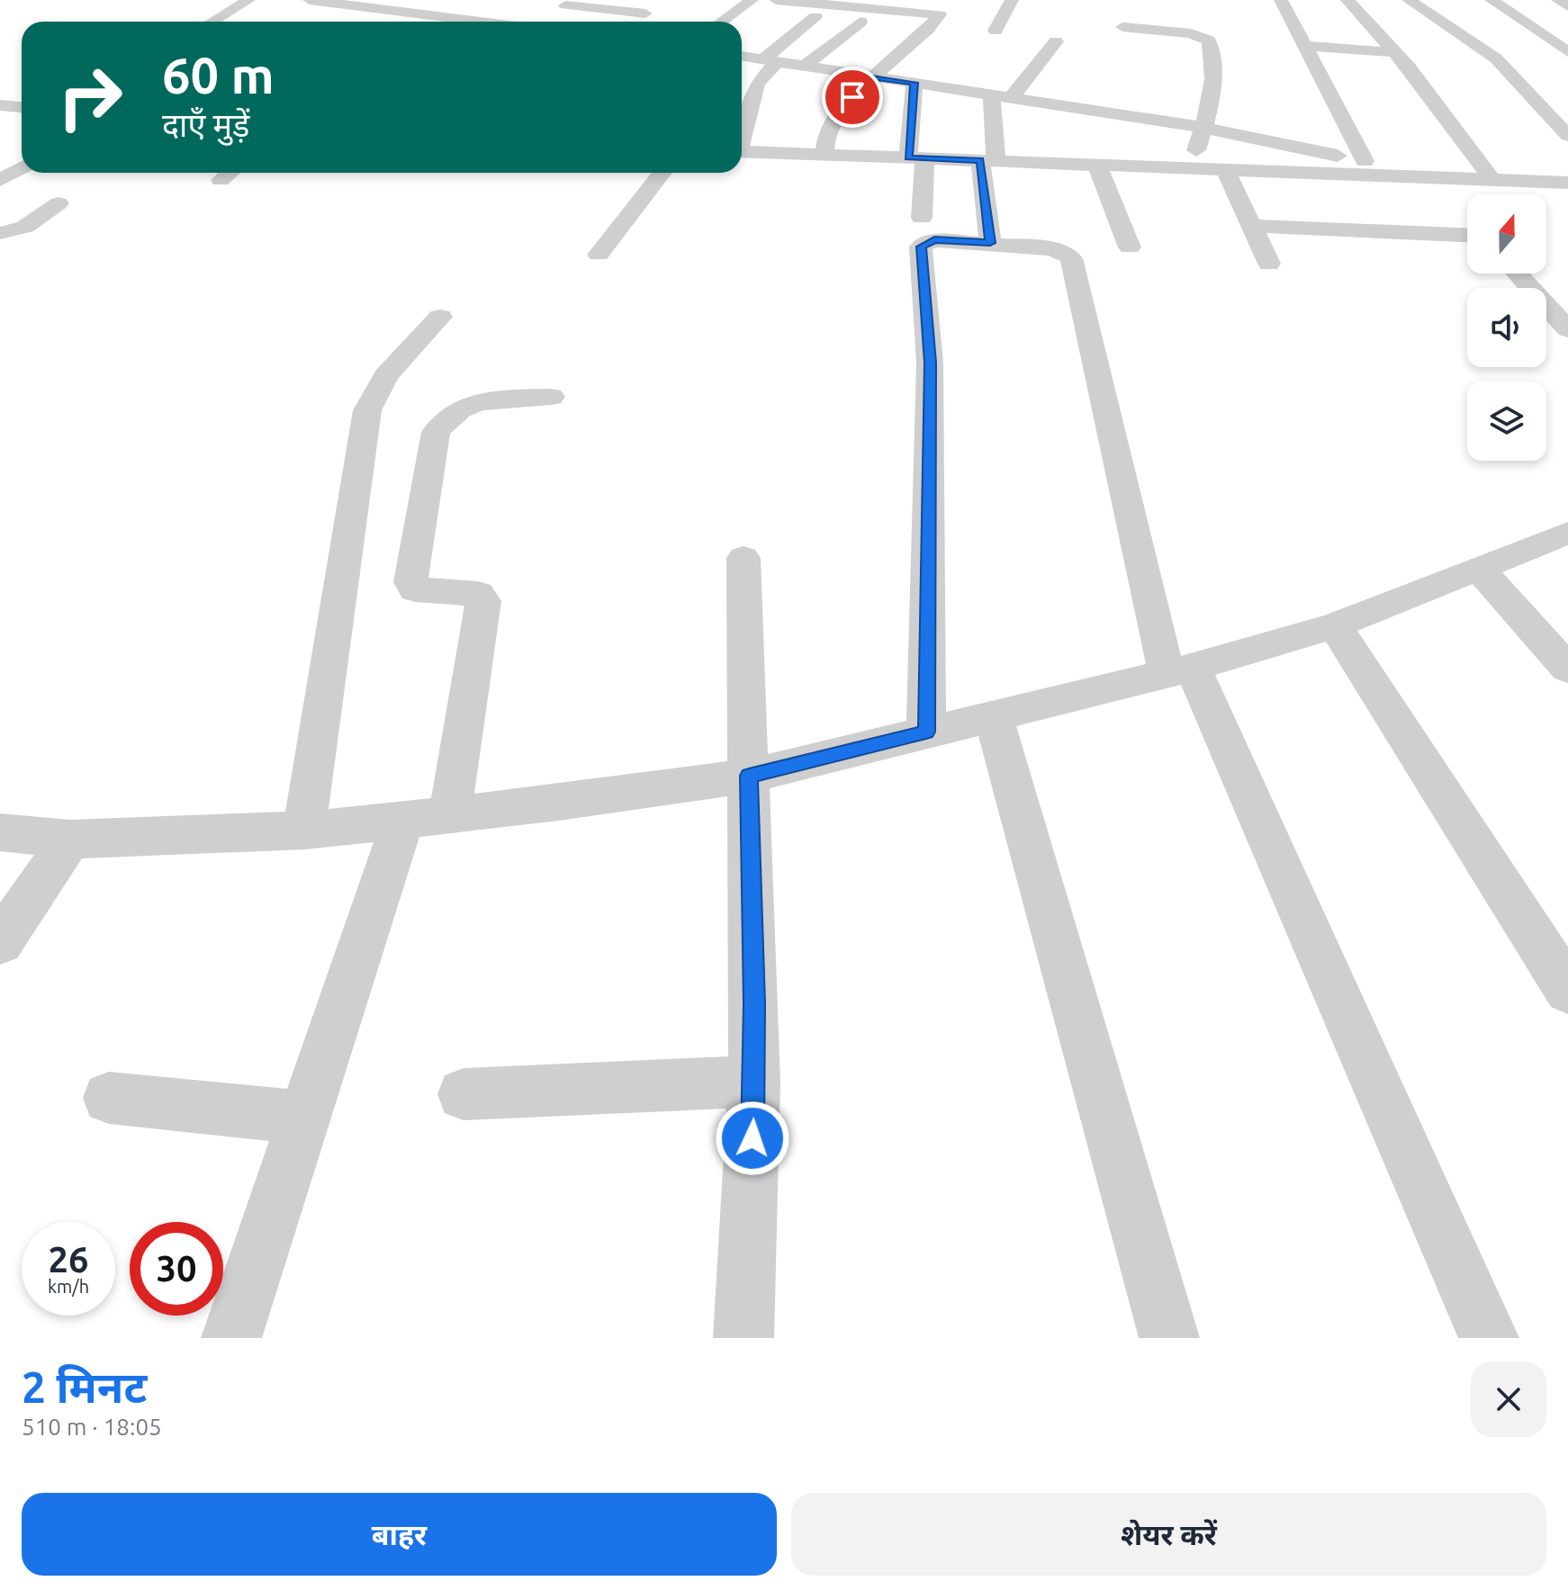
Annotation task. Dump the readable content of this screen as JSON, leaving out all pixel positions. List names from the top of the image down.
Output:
{
  "north": "top",
  "page": {
    "turn": ["60 m", "दाएँ मुड़ें"],
    "speed": "26 km/h",
    "limit": "30",
    "heading": ["2 मिनट", "510 m · 18:05"],
    "buttons": ["बाहर", "शेयर करें"]
  }
}
